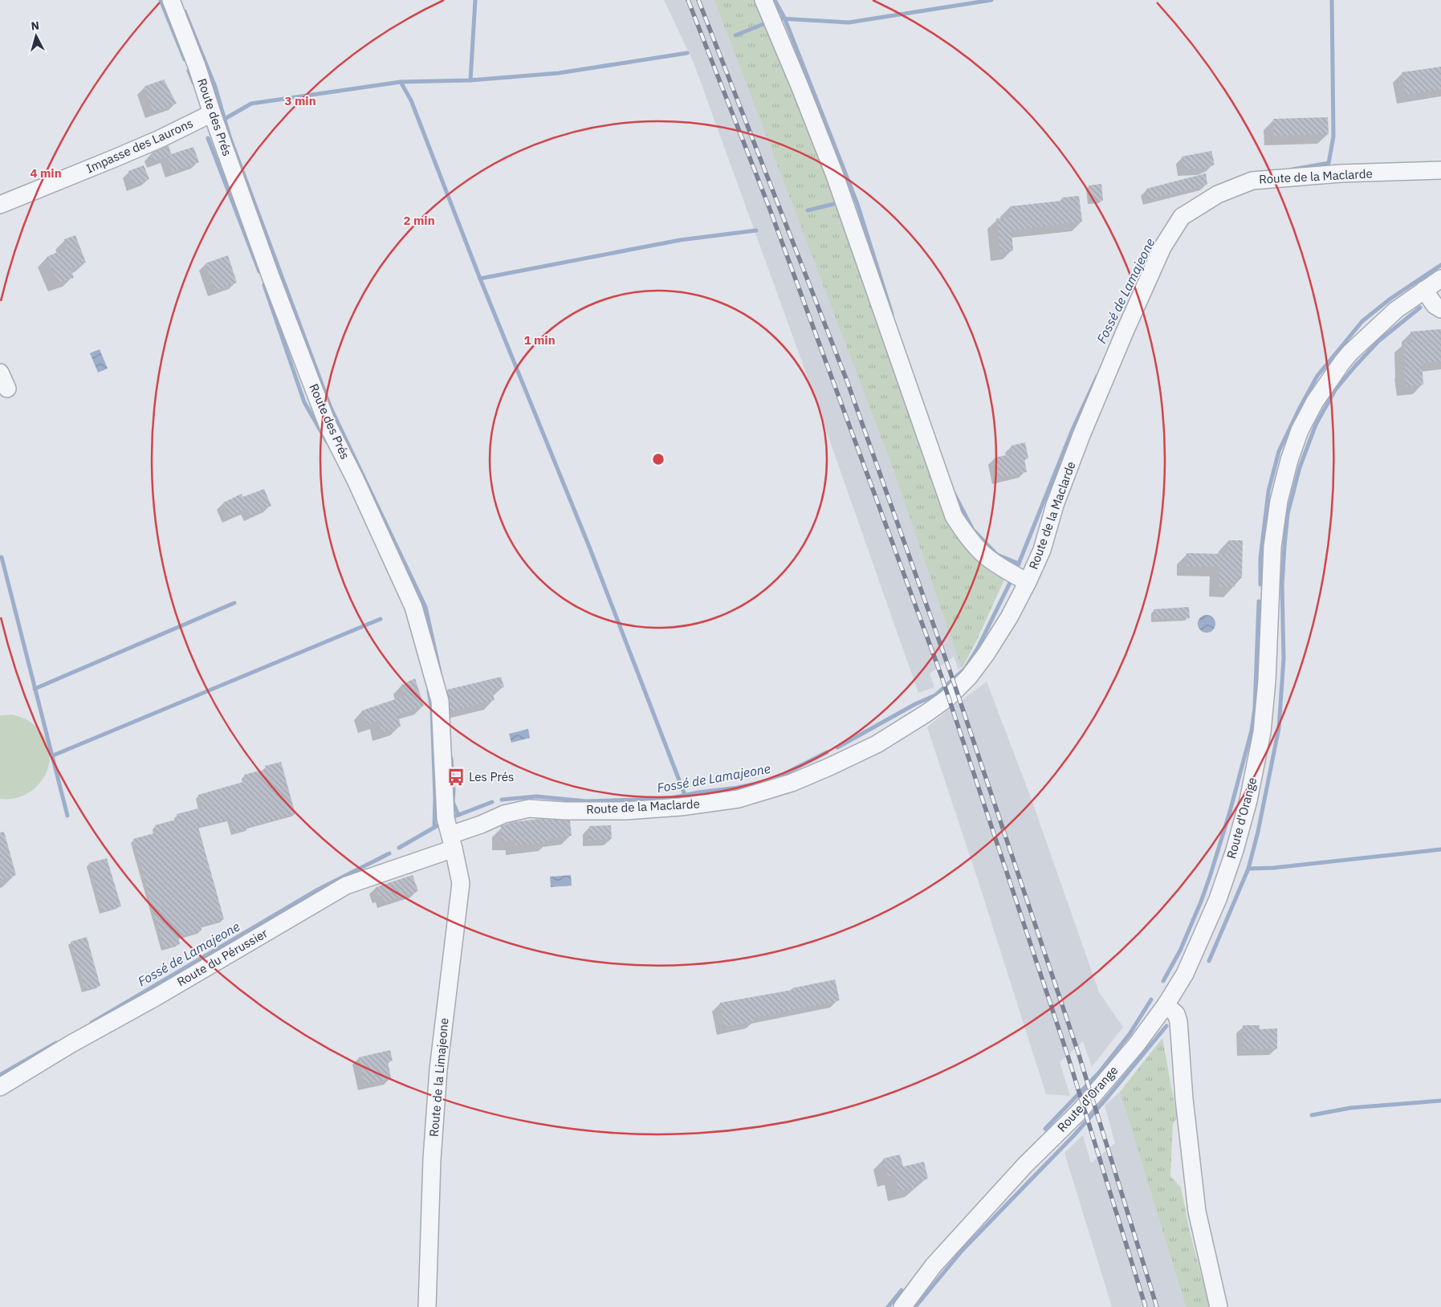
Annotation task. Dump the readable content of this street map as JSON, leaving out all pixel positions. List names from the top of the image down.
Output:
{
  "streets": {
    "street": [
      "Route des Prés",
      "Impasse des Laurons",
      "Route de la Maclarde",
      "Route d'Orange",
      "Route du Pérussier",
      "Route de la Limajeone"
    ]
  },
  "crossings": [
    ["Route des Prés", "Impasse des Laurons"],
    ["Route des Prés", "Route de la Maclarde"],
    ["Route des Prés", "Route du Pérussier"],
    ["Route des Prés", "Route de la Limajeone"],
    ["Route de la Maclarde", "Route du Pérussier"],
    ["Route de la Maclarde", "Route de la Limajeone"],
    ["Route du Pérussier", "Route de la Limajeone"]
  ],
  "water": ["Fossé de Lamajeone"],
  "places": {
    "bus stop": ["Les Prés"]
  },
  "north": "top",
  "rings": [
    "3 min",
    "4 min",
    "2 min",
    "1 min"
  ]
}
